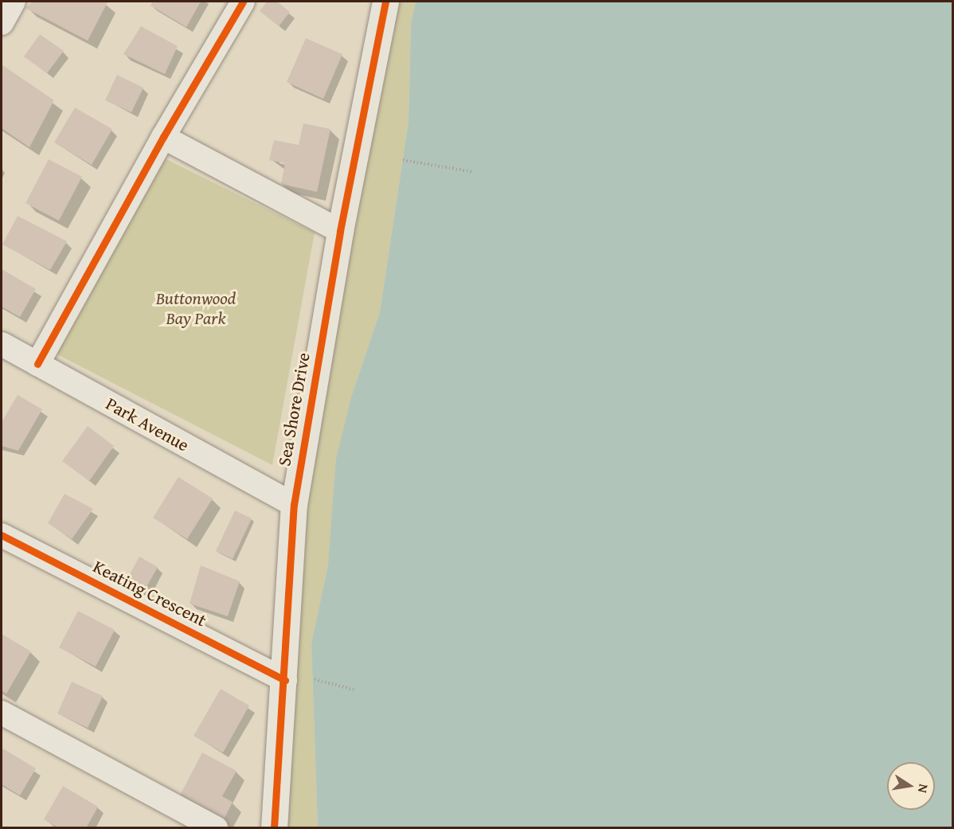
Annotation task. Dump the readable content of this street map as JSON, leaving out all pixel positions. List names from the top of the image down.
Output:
{
  "streets": {
    "street": ["Sea Shore Drive", "Park Avenue", "Keating Crescent"]
  },
  "crossings": [
    ["Sea Shore Drive", "Park Avenue"],
    ["Sea Shore Drive", "Keating Crescent"]
  ],
  "parks": ["Buttonwood Bay Park"],
  "north": "right"
}
